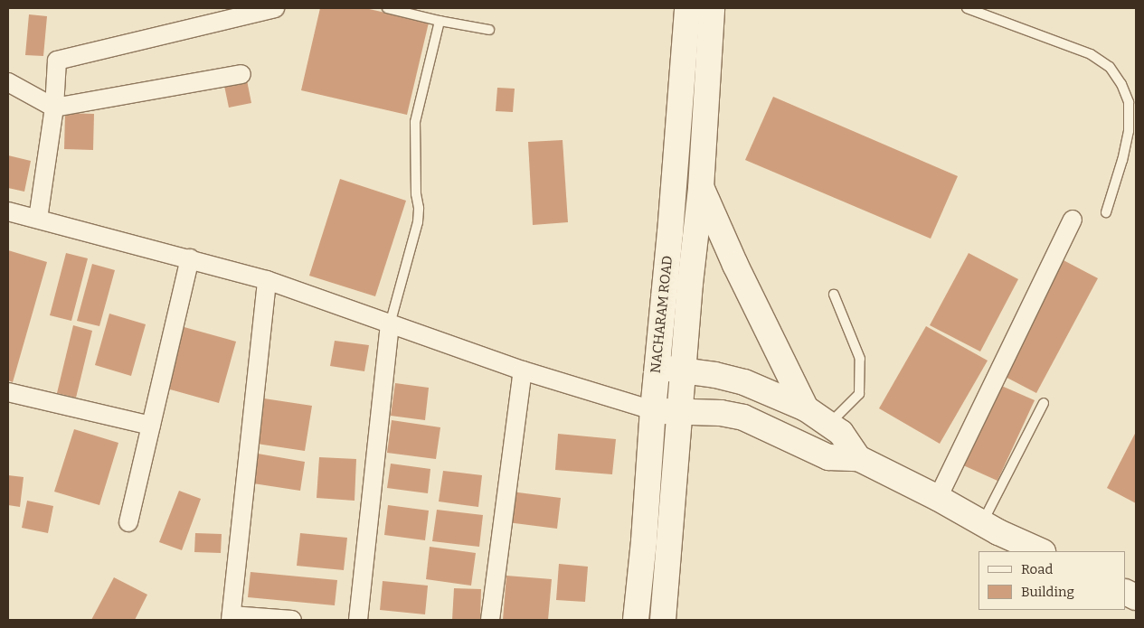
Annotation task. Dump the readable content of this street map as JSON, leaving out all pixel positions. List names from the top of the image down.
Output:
{
  "streets": {
    "main road": ["NACHARAM ROAD"]
  },
  "legend": ["Road", "Building"]
}
